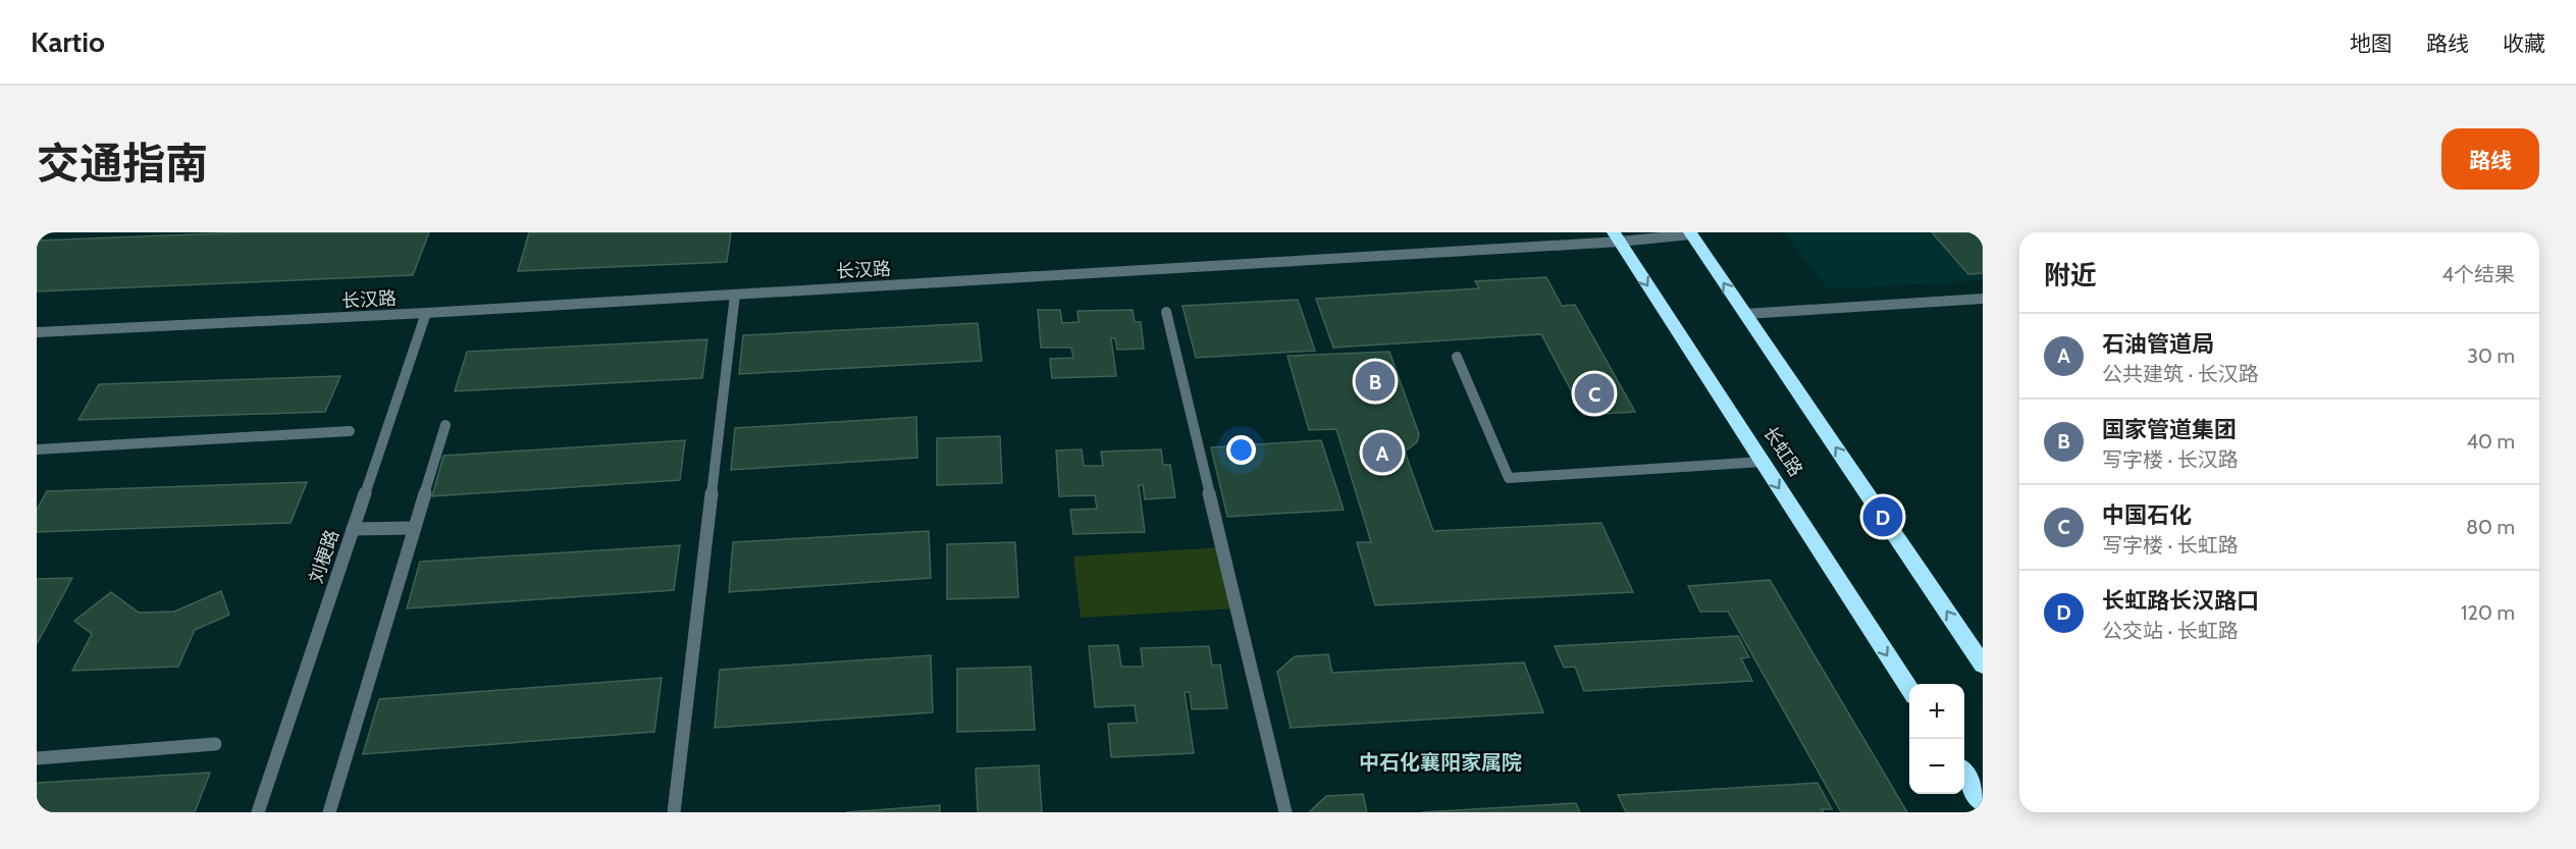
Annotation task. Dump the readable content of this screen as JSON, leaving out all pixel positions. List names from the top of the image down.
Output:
{
  "streets": {
    "highway": ["长虹路"],
    "street": ["长汉路", "刘梗路"]
  },
  "crossings": [
    ["长汉路", "长虹路"],
    ["长汉路", "刘梗路"]
  ],
  "districts": ["中石化襄阳家属院"],
  "page": {
    "header": "Kartio",
    "nav": ["地图", "路线", "收藏"],
    "title": "交通指南",
    "buttons": "路线",
    "heading": ["附近", "4个结果"],
    "list": [
      {
        "mark": "A",
        "name": "石油管道局",
        "note": "公共建筑 · 长汉路",
        "value": "30 m"
      },
      {
        "mark": "B",
        "name": "国家管道集团",
        "note": "写字楼 · 长汉路",
        "value": "40 m"
      },
      {
        "mark": "C",
        "name": "中国石化",
        "note": "写字楼 · 长虹路",
        "value": "80 m"
      },
      {
        "mark": "D",
        "name": "长虹路长汉路口",
        "note": "公交站 · 长虹路",
        "value": "120 m"
      }
    ],
    "pins": [
      "B",
      "C",
      "A",
      "D"
    ],
    "map_buttons": ["+", "−"]
  }
}
